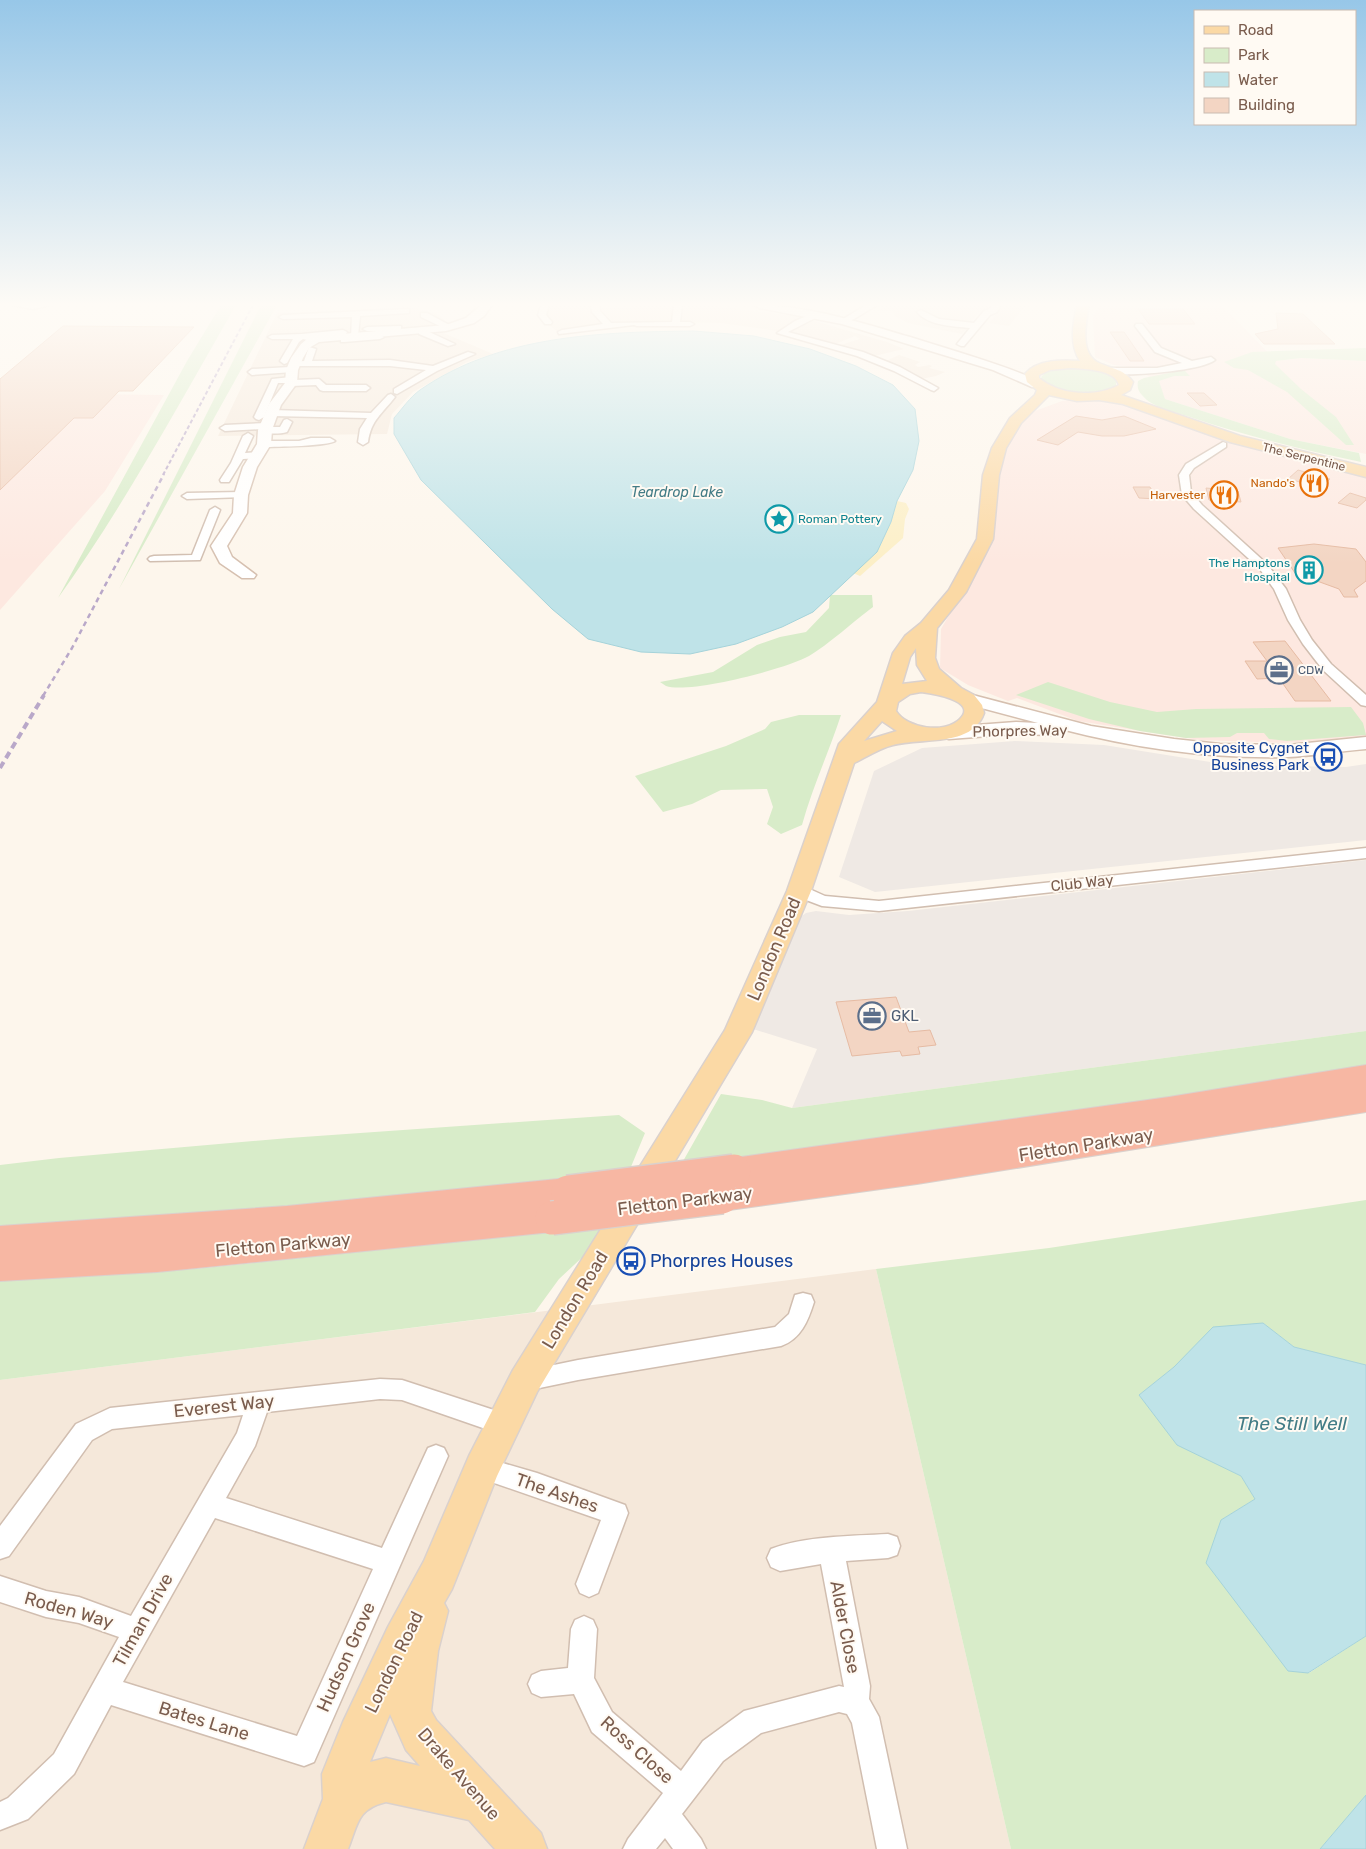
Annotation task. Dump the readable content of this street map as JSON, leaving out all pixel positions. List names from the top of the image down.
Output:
{
  "streets": {
    "highway": ["Fletton Parkway"],
    "main road": ["The Serpentine", "London Road", "Drake Avenue"],
    "street": [
      "Phorpres Way",
      "Club Way",
      "Everest Way",
      "The Ashes",
      "Roden Way",
      "Tilman Drive",
      "Alder Close",
      "Hudson Grove",
      "Bates Lane",
      "Ross Close"
    ]
  },
  "crossings": [
    ["Club Way", "London Road"],
    ["London Road", "Everest Way"],
    ["London Road", "The Ashes"],
    ["London Road", "Drake Avenue"],
    ["Everest Way", "Tilman Drive"],
    ["Roden Way", "Tilman Drive"],
    ["Tilman Drive", "Bates Lane"],
    ["Hudson Grove", "Bates Lane"]
  ],
  "water": ["Teardrop Lake", "The Still Well"],
  "places": {
    "restaurant": ["Nando's", "Harvester"],
    "place": ["Roman Pottery"],
    "building": ["The Hamptons Hospital"],
    "office": ["CDW", "GKL"],
    "bus stop": ["Opposite Cygnet Business Park", "Phorpres Houses"]
  },
  "legend": [
    "Road",
    "Park",
    "Water",
    "Building"
  ]
}
